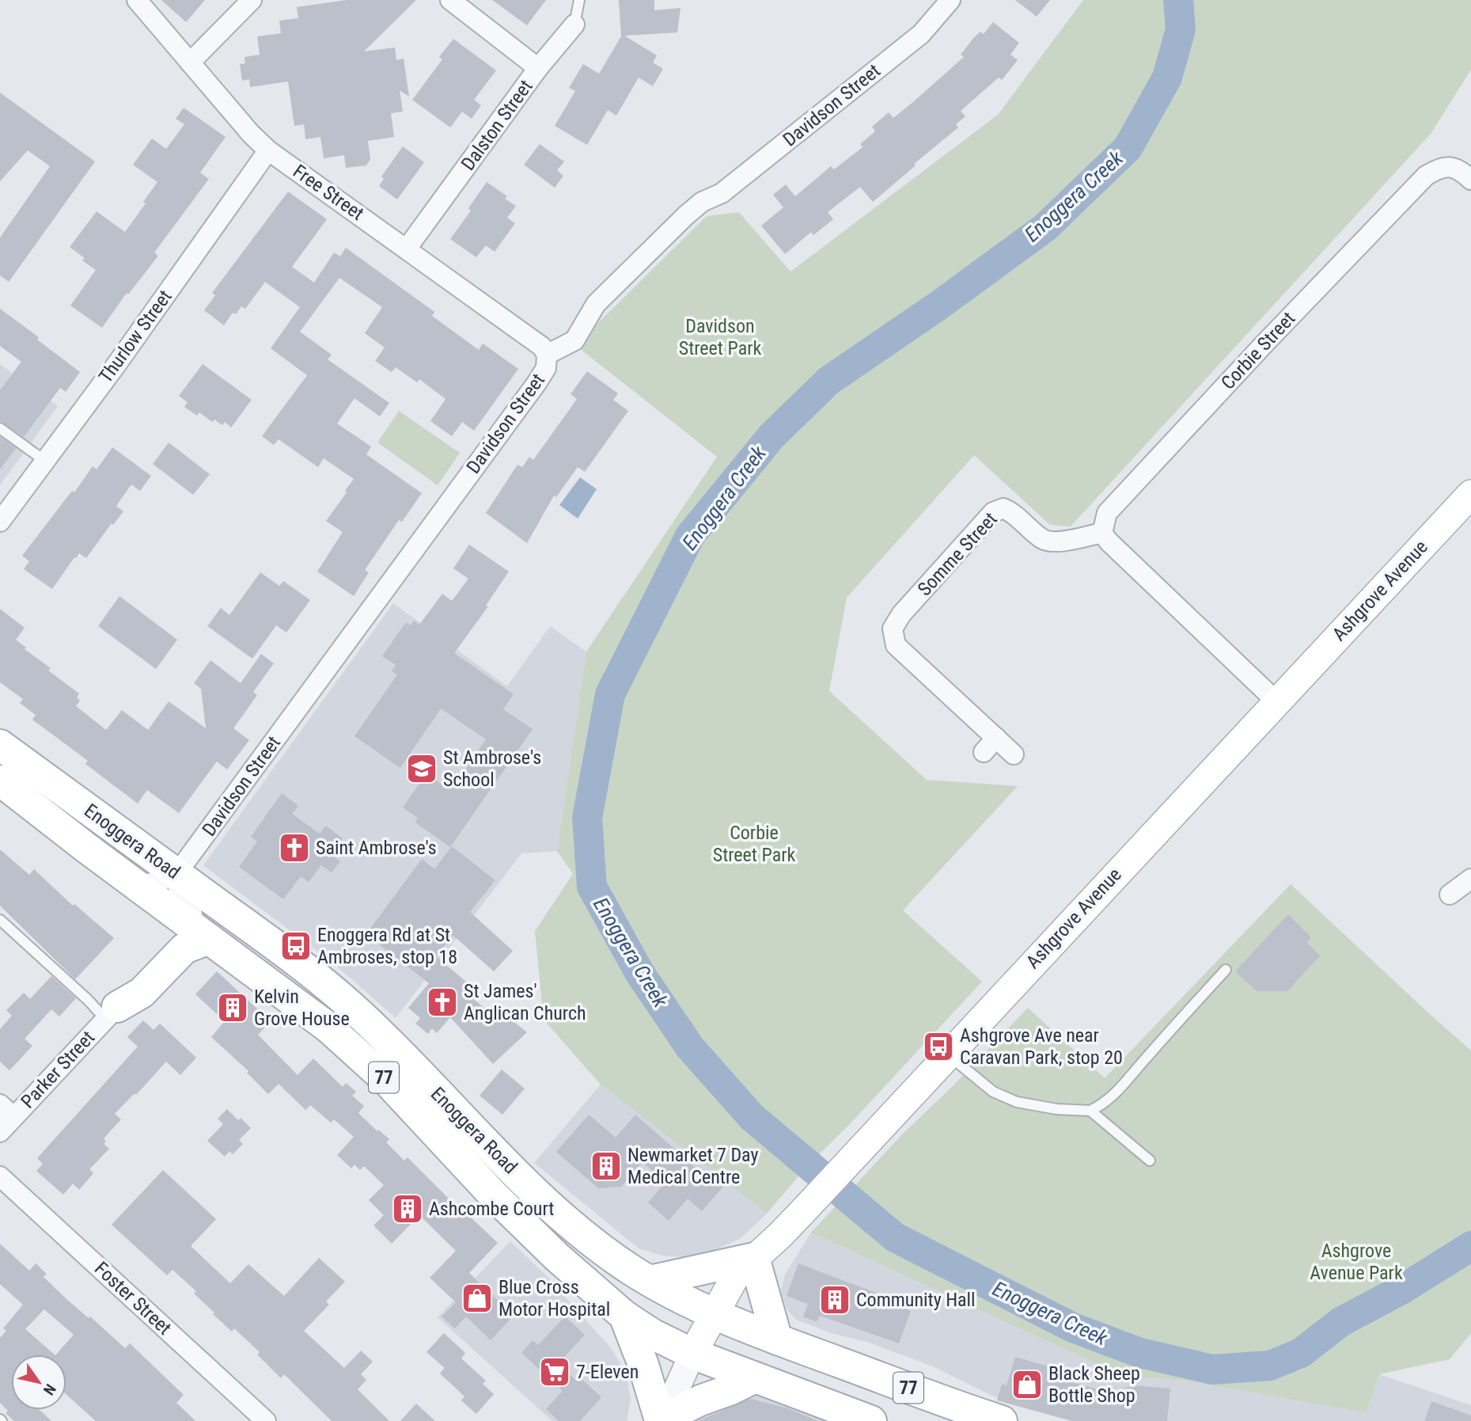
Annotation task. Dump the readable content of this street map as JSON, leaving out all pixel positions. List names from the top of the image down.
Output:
{
  "streets": {
    "main road": ["Ashgrove Avenue", "Enoggera Road", "77"],
    "street": [
      "Davidson Street",
      "Dalston Street",
      "Free Street",
      "Thurlow Street",
      "Corbie Street",
      "Somme Street",
      "Parker Street",
      "Foster Street"
    ]
  },
  "crossings": [
    ["Davidson Street", "Free Street"],
    ["Davidson Street", "Enoggera Road"],
    ["Dalston Street", "Free Street"],
    ["Free Street", "Thurlow Street"],
    ["Corbie Street", "Somme Street"],
    ["Ashgrove Avenue", "Enoggera Road"]
  ],
  "water": ["Enoggera Creek"],
  "parks": ["Davidson Street Park", "Corbie Street Park", "Ashgrove Avenue Park"],
  "places": {
    "school or university": ["St Ambrose's School"],
    "church": ["Saint Ambrose's", "St James' Anglican Church"],
    "bus stop": ["Enoggera Rd at St Ambroses, stop 18", "Ashgrove Ave near Caravan Park, stop 20"],
    "building": [
      "Kelvin Grove House",
      "Newmarket 7 Day Medical Centre",
      "Ashcombe Court",
      "Community Hall"
    ],
    "shop": ["Blue Cross Motor Hospital", "Black Sheep Bottle Shop"],
    "supermarket": ["7-Eleven"]
  },
  "north": "bottom right"
}
